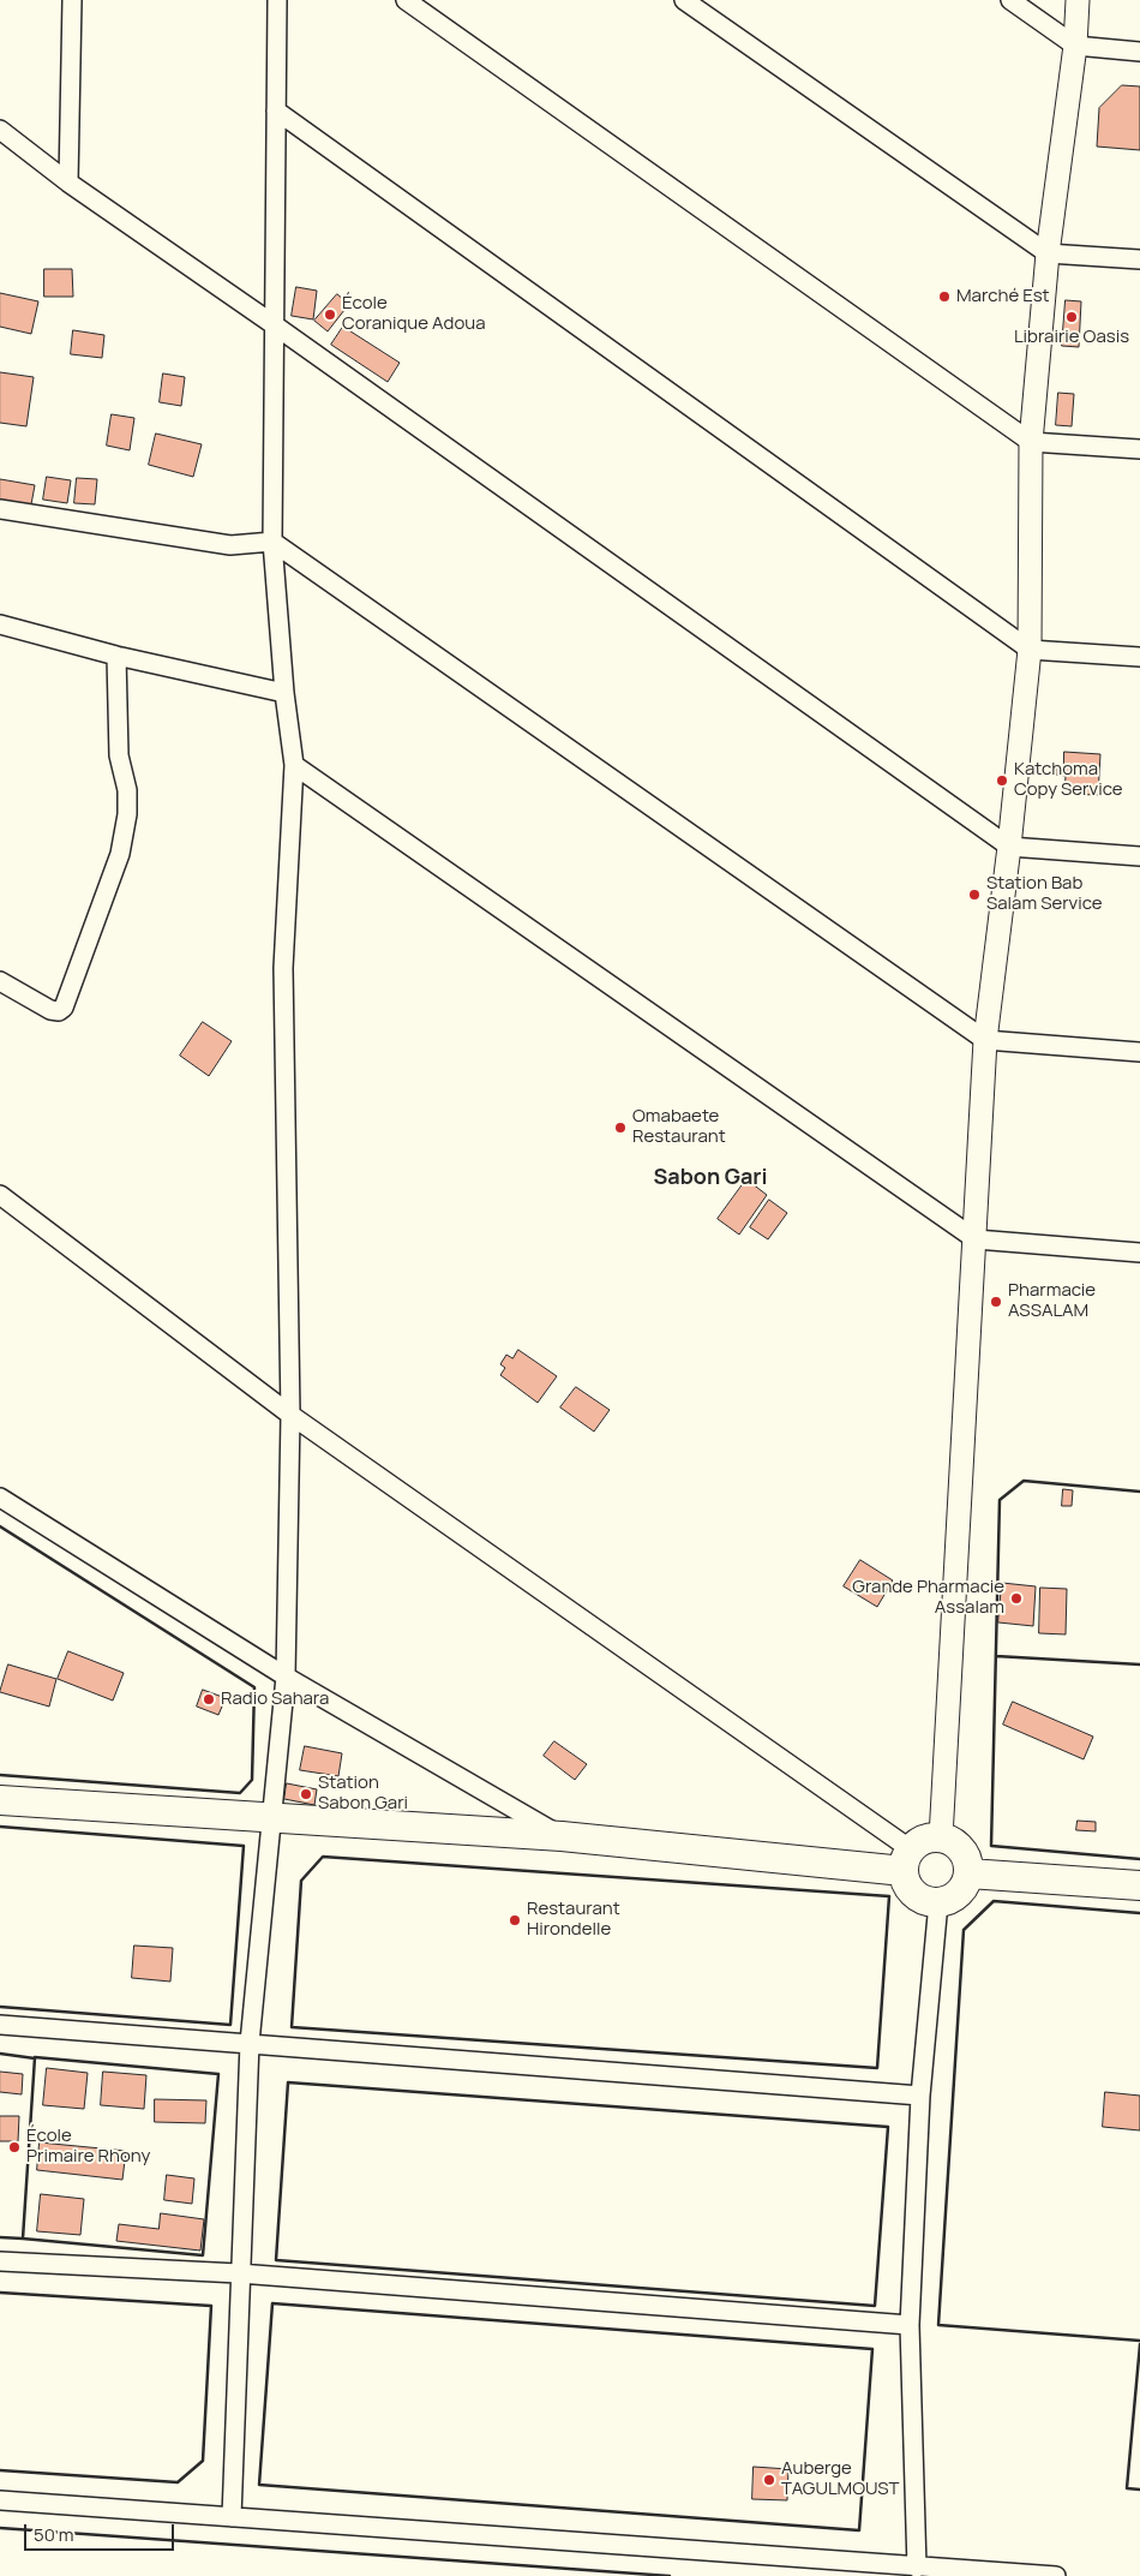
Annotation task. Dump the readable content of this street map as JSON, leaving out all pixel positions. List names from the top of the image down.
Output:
{
  "districts": ["Sabon Gari"],
  "places": [
    "Marché Est",
    "École Coranique Adoua",
    "Librairie Oasis",
    "Katchoma Copy Service",
    "Station Bab Salam Service",
    "Omabaete Restaurant",
    "Pharmacie ASSALAM",
    "Grande Pharmacie Assalam",
    "Radio Sahara",
    "Station Sabon Gari",
    "Restaurant Hirondelle",
    "École Primaire Rhony",
    "Auberge TAGULMOUST"
  ],
  "scale_bar": "50 m"
}
